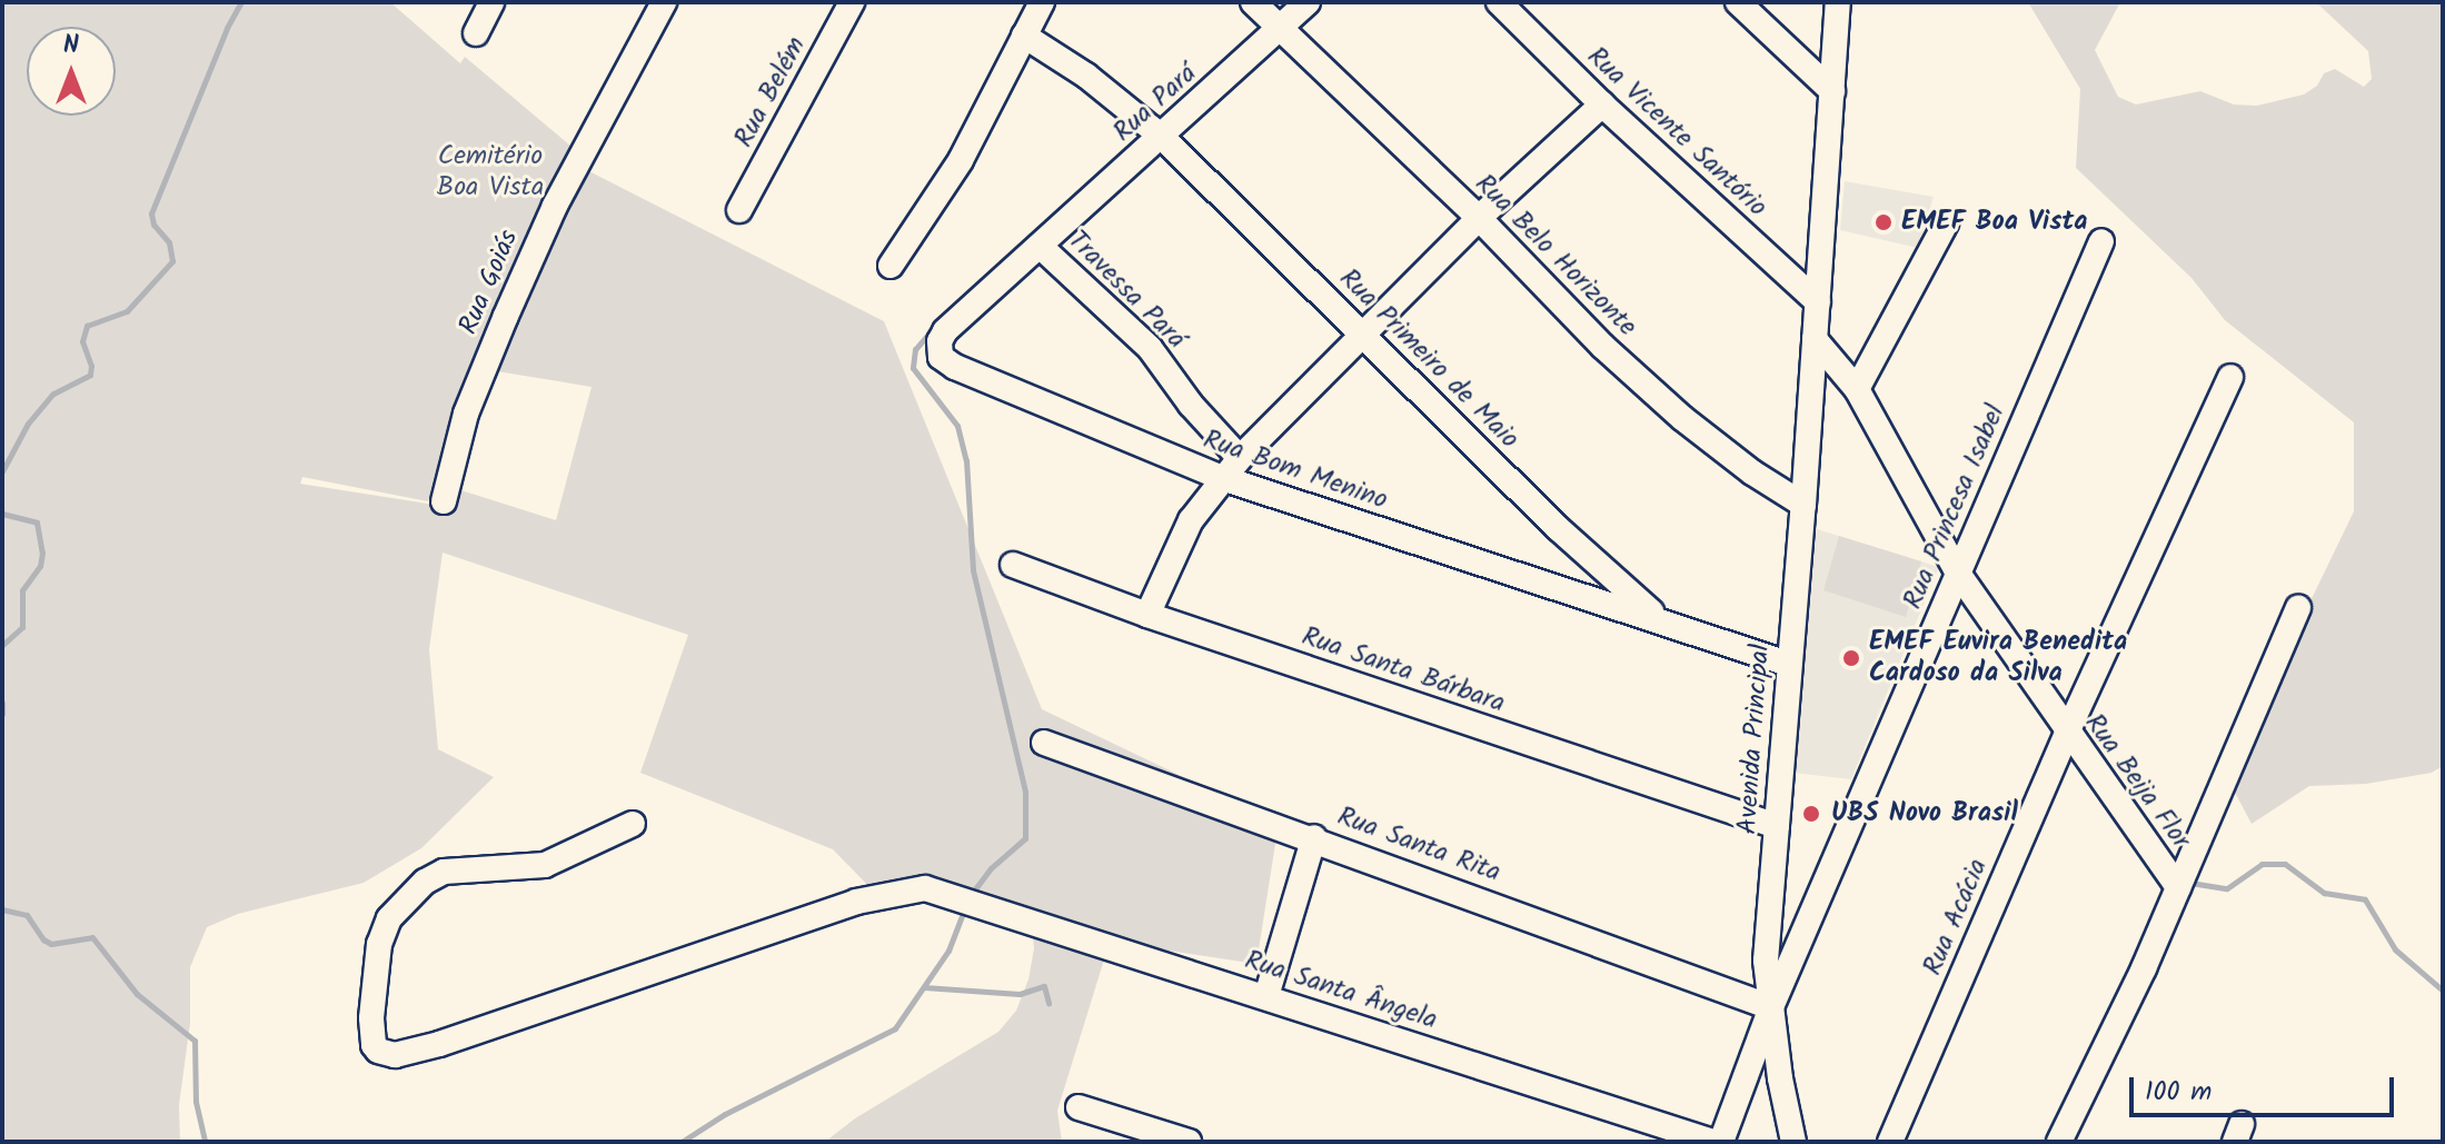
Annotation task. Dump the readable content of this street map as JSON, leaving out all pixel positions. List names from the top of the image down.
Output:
{
  "streets": {
    "street": [
      "Rua Belém",
      "Rua Pará",
      "Rua Vicente Santório",
      "Rua Belo Horizonte",
      "Rua Goiás",
      "Travessa Pará",
      "Rua Primeiro de Maio",
      "Rua Bom Menino",
      "Rua Princesa Isabel",
      "Rua Santa Bárbara",
      "Avenida Principal",
      "Rua Beija Flor",
      "Rua Santa Rita",
      "Rua Acácia",
      "Rua Santa Ângela"
    ]
  },
  "crossings": [
    ["Rua Pará", "Rua Belo Horizonte"],
    ["Rua Pará", "Travessa Pará"],
    ["Rua Pará", "Rua Primeiro de Maio"],
    ["Rua Pará", "Rua Bom Menino"],
    ["Rua Vicente Santório", "Avenida Principal"],
    ["Rua Belo Horizonte", "Avenida Principal"],
    ["Travessa Pará", "Rua Bom Menino"],
    ["Rua Primeiro de Maio", "Rua Bom Menino"],
    ["Rua Bom Menino", "Avenida Principal"],
    ["Rua Princesa Isabel", "Avenida Principal"],
    ["Rua Princesa Isabel", "Rua Beija Flor"],
    ["Rua Princesa Isabel", "Rua Santa Rita"],
    ["Rua Santa Bárbara", "Avenida Principal"],
    ["Avenida Principal", "Rua Santa Rita"],
    ["Rua Beija Flor", "Rua Acácia"]
  ],
  "parks": ["Cemitério Boa Vista"],
  "places": ["EMEF Boa Vista", "EMEF Euvira Benedita Cardoso da Silva", "UBS Novo Brasil"],
  "scale_bar": "100 m",
  "north": "top"
}
